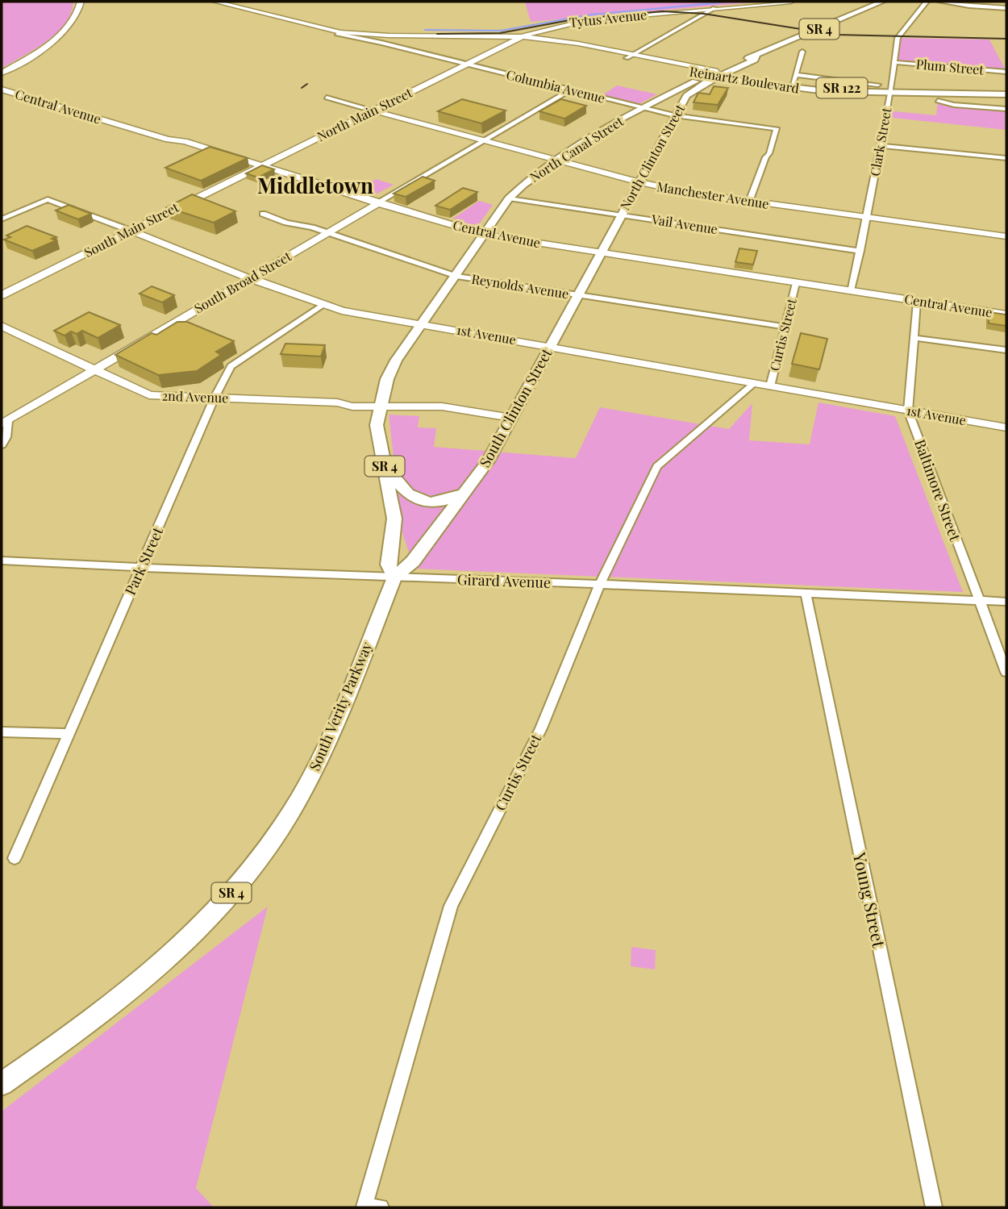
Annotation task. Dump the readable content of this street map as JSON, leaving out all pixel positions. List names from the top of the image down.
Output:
{
  "streets": {
    "main road": [
      "SR 4",
      "Reinartz Boulevard",
      "SR 122",
      "North Canal Street",
      "North Clinton Street",
      "South Clinton Street",
      "South Verity Parkway"
    ],
    "street": [
      "Tytus Avenue",
      "Plum Street",
      "Columbia Avenue",
      "Central Avenue",
      "North Main Street",
      "Clark Street",
      "Manchester Avenue",
      "Vail Avenue",
      "South Main Street",
      "South Broad Street",
      "Reynolds Avenue",
      "1st Avenue",
      "Curtis Street",
      "2nd Avenue",
      "Baltimore Street",
      "Park Street",
      "Girard Avenue",
      "Young Street"
    ]
  },
  "crossings": [
    ["Tytus Avenue", "Reinartz Boulevard"],
    ["Tytus Avenue", "Columbia Avenue"],
    ["Tytus Avenue", "North Main Street"],
    ["SR 4", "Reinartz Boulevard"],
    ["SR 4", "Central Avenue"],
    ["SR 4", "North Canal Street"],
    ["SR 4", "North Clinton Street"],
    ["SR 4", "Reynolds Avenue"],
    ["SR 4", "1st Avenue"],
    ["SR 4", "2nd Avenue"],
    ["SR 4", "South Clinton Street"],
    ["SR 4", "Girard Avenue"],
    ["SR 4", "South Verity Parkway"],
    ["Plum Street", "Clark Street"],
    ["Reinartz Boulevard", "Columbia Avenue"],
    ["Reinartz Boulevard", "Clark Street"],
    ["Reinartz Boulevard", "North Canal Street"],
    ["Reinartz Boulevard", "North Clinton Street"],
    ["Columbia Avenue", "North Main Street"],
    ["Columbia Avenue", "North Canal Street"],
    ["Columbia Avenue", "North Clinton Street"],
    ["Columbia Avenue", "Manchester Avenue"],
    ["Columbia Avenue", "South Broad Street"],
    ["Central Avenue", "North Main Street"],
    ["Central Avenue", "Clark Street"],
    ["Central Avenue", "North Canal Street"],
    ["Central Avenue", "North Clinton Street"],
    ["Central Avenue", "South Main Street"],
    ["Central Avenue", "South Broad Street"],
    ["Central Avenue", "Curtis Street"],
    ["Central Avenue", "South Clinton Street"],
    ["Central Avenue", "Baltimore Street"],
    ["North Main Street", "Manchester Avenue"],
    ["North Main Street", "South Main Street"],
    ["Clark Street", "Manchester Avenue"],
    ["Clark Street", "Vail Avenue"],
    ["North Canal Street", "Manchester Avenue"],
    ["North Canal Street", "Vail Avenue"],
    ["North Clinton Street", "Manchester Avenue"],
    ["North Clinton Street", "Vail Avenue"],
    ["North Clinton Street", "South Clinton Street"],
    ["Manchester Avenue", "South Broad Street"],
    ["South Main Street", "1st Avenue"],
    ["South Broad Street", "Reynolds Avenue"],
    ["South Broad Street", "1st Avenue"],
    ["South Broad Street", "2nd Avenue"],
    ["Reynolds Avenue", "Curtis Street"],
    ["Reynolds Avenue", "South Clinton Street"],
    ["1st Avenue", "Curtis Street"],
    ["1st Avenue", "South Clinton Street"],
    ["1st Avenue", "Baltimore Street"],
    ["1st Avenue", "Park Street"],
    ["Curtis Street", "Girard Avenue"],
    ["2nd Avenue", "South Clinton Street"],
    ["2nd Avenue", "Park Street"],
    ["South Clinton Street", "Girard Avenue"],
    ["South Clinton Street", "South Verity Parkway"],
    ["Baltimore Street", "Girard Avenue"],
    ["Park Street", "Girard Avenue"],
    ["Girard Avenue", "South Verity Parkway"],
    ["Girard Avenue", "Young Street"]
  ],
  "districts": ["Middletown"]
}
